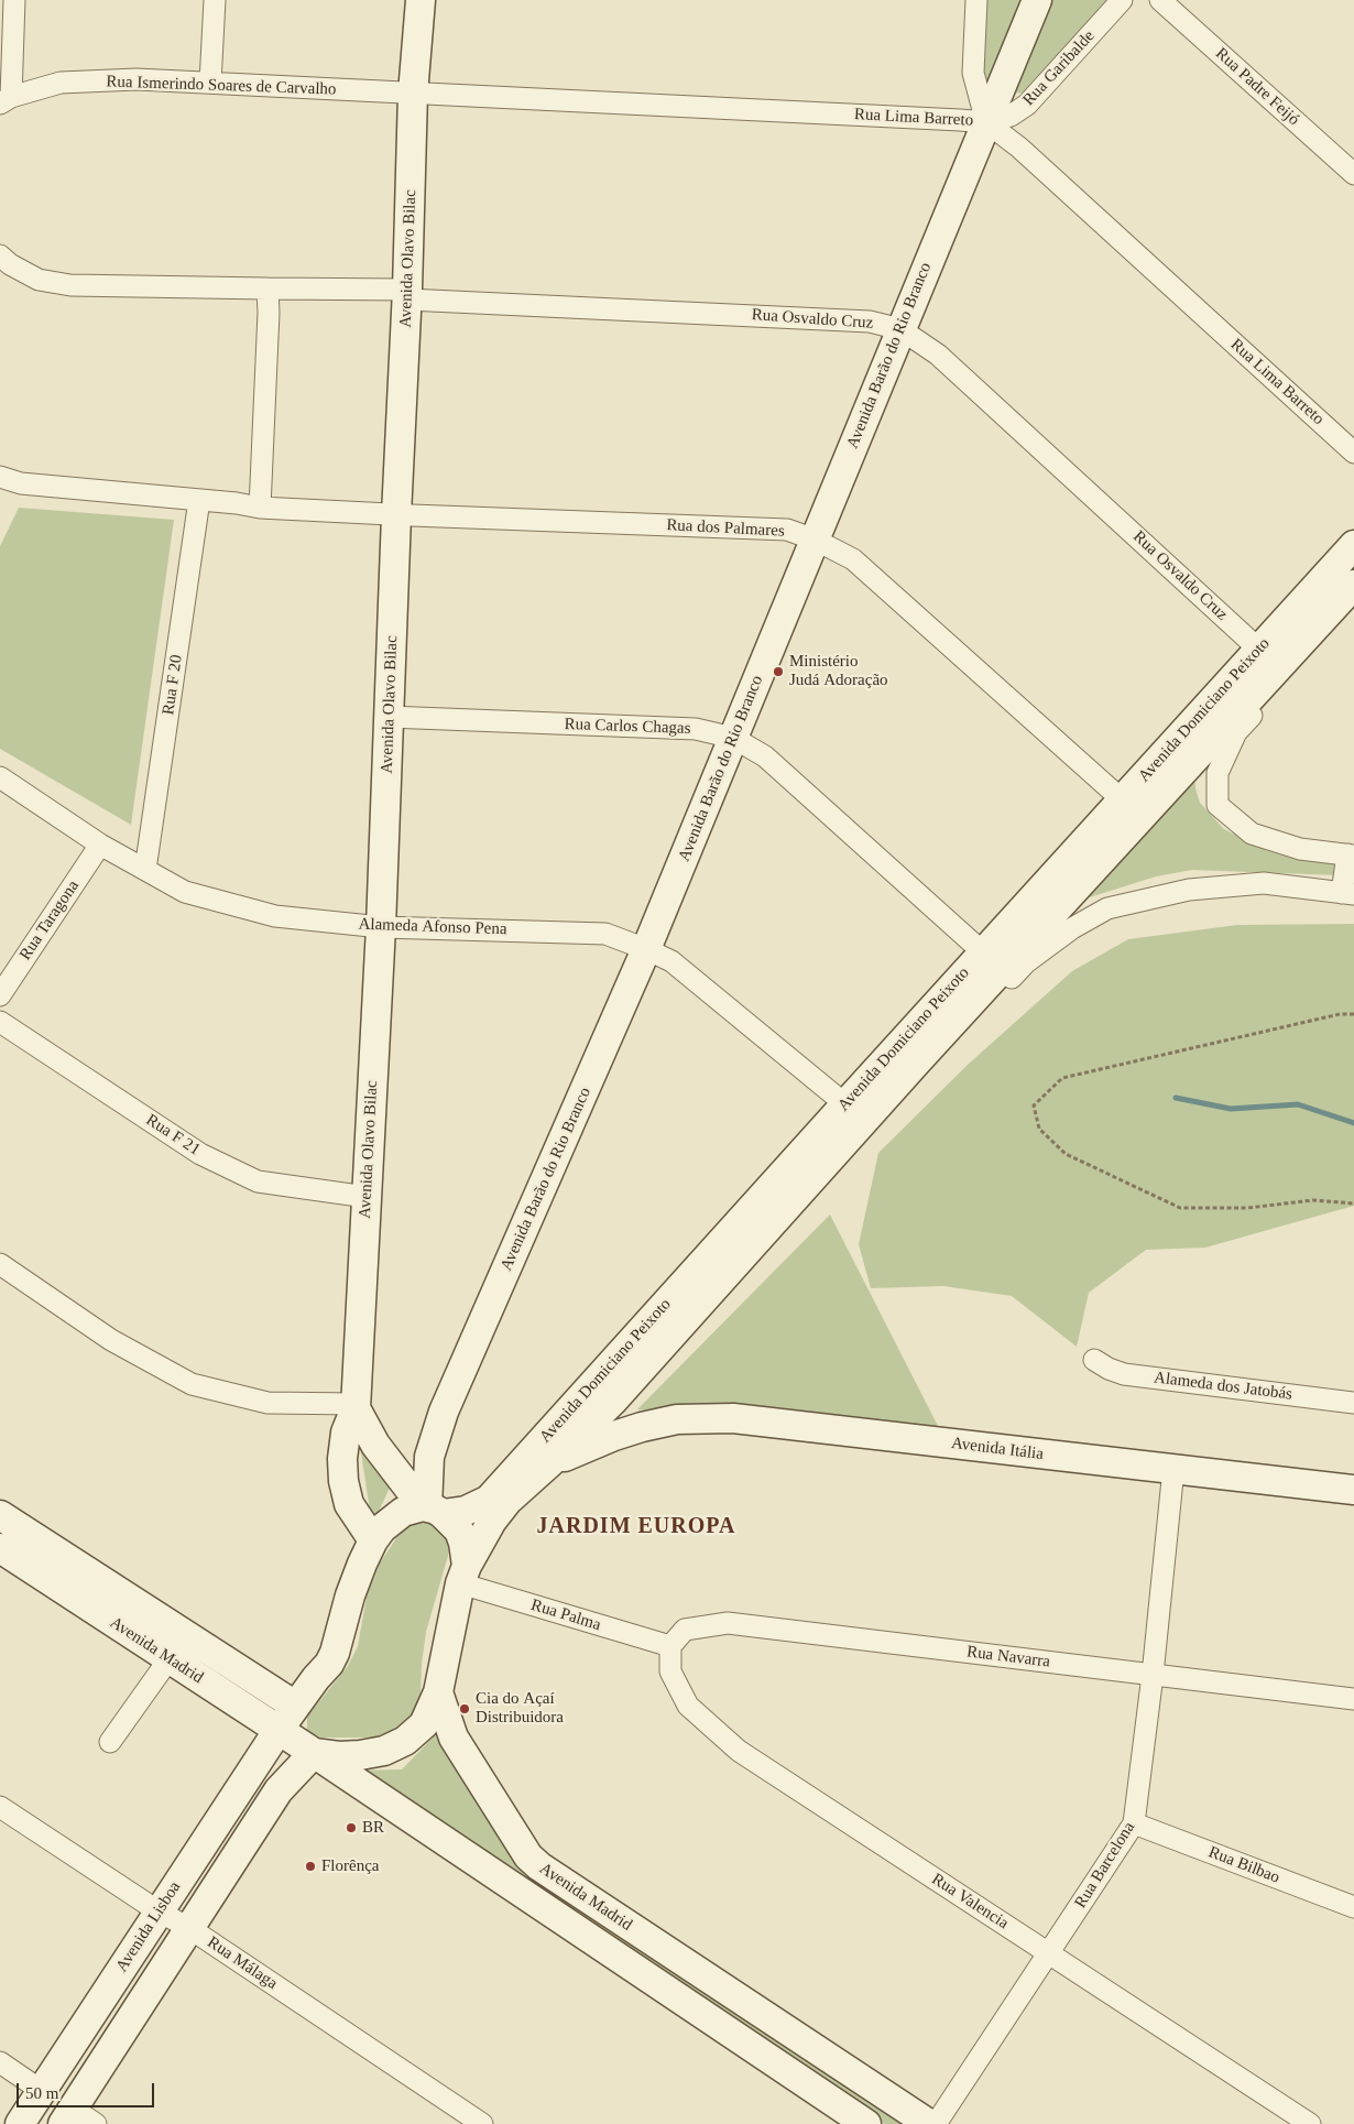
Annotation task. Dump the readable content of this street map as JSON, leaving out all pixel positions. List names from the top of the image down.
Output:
{
  "streets": {
    "main road": [
      "Avenida Olavo Bilac",
      "Avenida Barão do Rio Branco",
      "Avenida Domiciano Peixoto",
      "Avenida Itália",
      "Avenida Madrid",
      "Avenida Lisboa"
    ],
    "street": [
      "Rua Garibalde",
      "Rua Ismerindo Soares de Carvalho",
      "Rua Padre Feijó",
      "Rua Lima Barreto",
      "Rua Osvaldo Cruz",
      "Rua dos Palmares",
      "Rua F 20",
      "Rua Carlos Chagas",
      "Rua Taragona",
      "Alameda Afonso Pena",
      "Rua F 21",
      "Alameda dos Jatobás",
      "Rua Palma",
      "Rua Navarra",
      "Rua Barcelona",
      "Rua Bilbao",
      "Rua Valencia",
      "Rua Málaga"
    ]
  },
  "crossings": [
    ["Rua Garibalde", "Rua Lima Barreto"],
    ["Rua Garibalde", "Avenida Barão do Rio Branco"],
    ["Rua Ismerindo Soares de Carvalho", "Rua Lima Barreto"],
    ["Rua Ismerindo Soares de Carvalho", "Avenida Olavo Bilac"],
    ["Rua Lima Barreto", "Avenida Olavo Bilac"],
    ["Rua Lima Barreto", "Avenida Barão do Rio Branco"],
    ["Avenida Olavo Bilac", "Rua Osvaldo Cruz"],
    ["Avenida Olavo Bilac", "Rua dos Palmares"],
    ["Avenida Olavo Bilac", "Avenida Domiciano Peixoto"],
    ["Avenida Olavo Bilac", "Rua Carlos Chagas"],
    ["Avenida Olavo Bilac", "Alameda Afonso Pena"],
    ["Avenida Olavo Bilac", "Rua F 21"],
    ["Avenida Olavo Bilac", "Avenida Lisboa"],
    ["Rua Osvaldo Cruz", "Avenida Barão do Rio Branco"],
    ["Rua Osvaldo Cruz", "Avenida Domiciano Peixoto"],
    ["Avenida Barão do Rio Branco", "Rua dos Palmares"],
    ["Avenida Barão do Rio Branco", "Avenida Domiciano Peixoto"],
    ["Avenida Barão do Rio Branco", "Rua Carlos Chagas"],
    ["Avenida Barão do Rio Branco", "Alameda Afonso Pena"],
    ["Rua dos Palmares", "Avenida Domiciano Peixoto"],
    ["Rua F 20", "Alameda Afonso Pena"],
    ["Avenida Domiciano Peixoto", "Rua Carlos Chagas"],
    ["Avenida Domiciano Peixoto", "Alameda Afonso Pena"],
    ["Avenida Domiciano Peixoto", "Avenida Itália"],
    ["Avenida Domiciano Peixoto", "Rua Palma"],
    ["Avenida Domiciano Peixoto", "Avenida Lisboa"],
    ["Rua Taragona", "Alameda Afonso Pena"],
    ["Avenida Itália", "Rua Barcelona"],
    ["Rua Palma", "Rua Navarra"],
    ["Rua Palma", "Rua Valencia"],
    ["Avenida Madrid", "Avenida Lisboa"],
    ["Rua Navarra", "Rua Barcelona"],
    ["Rua Navarra", "Rua Valencia"],
    ["Rua Barcelona", "Rua Bilbao"],
    ["Rua Barcelona", "Rua Valencia"],
    ["Avenida Lisboa", "Rua Málaga"]
  ],
  "districts": ["JARDIM EUROPA"],
  "places": [
    "Ministério Judá Adoração",
    "Cia do Açaí Distribuidora",
    "BR",
    "Florênça"
  ],
  "scale_bar": "50 m"
}
